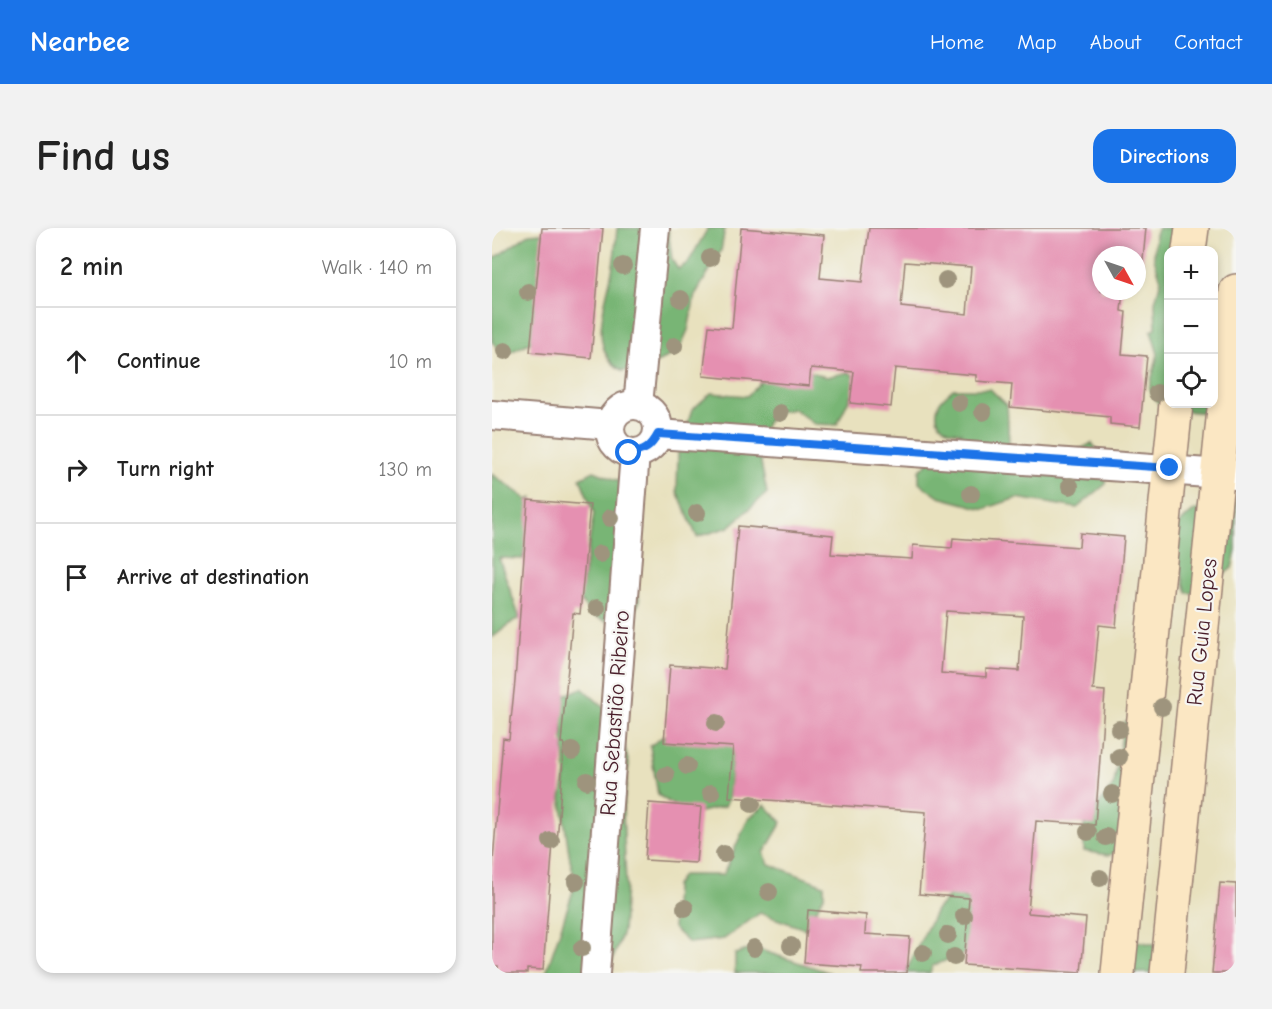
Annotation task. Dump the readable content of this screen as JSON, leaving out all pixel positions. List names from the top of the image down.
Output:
{
  "streets": {
    "main road": ["Rua Guia Lopes"],
    "street": ["Rua Sebastião Ribeiro"]
  },
  "north": "bottom right",
  "page": {
    "header": "Nearbee",
    "nav": [
      "Home",
      "Map",
      "About",
      "Contact"
    ],
    "buttons": "Directions",
    "title": "Find us",
    "heading": ["2 min", "Walk · 140 m"],
    "map_buttons": ["+", "−"],
    "list": [
      ["Continue", "10 m"],
      ["Turn right", "130 m"],
      "Arrive at destination"
    ]
  }
}
